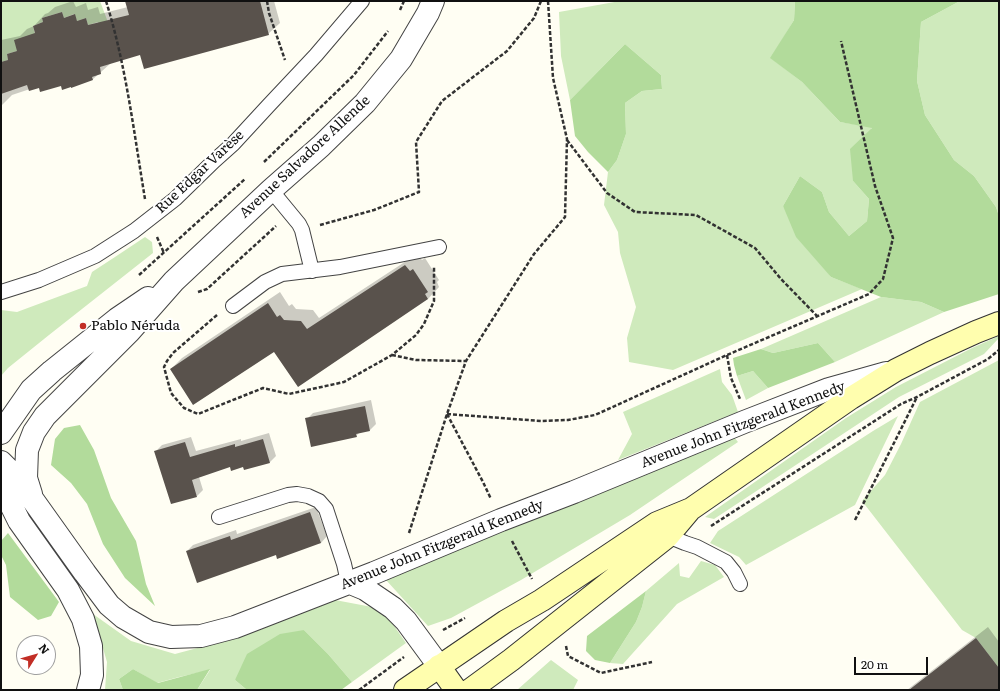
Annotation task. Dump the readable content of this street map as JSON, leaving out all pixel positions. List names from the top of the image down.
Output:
{
  "streets": {
    "main road": ["Avenue John Fitzgerald Kennedy"],
    "street": ["Avenue Salvadore Allende"],
    "lane": ["Rue Edgar Varèse"]
  },
  "crossings": [
    ["Avenue Salvadore Allende", "Avenue John Fitzgerald Kennedy"]
  ],
  "places": ["Pablo Néruda"],
  "scale_bar": "20 m",
  "north": "top right"
}
